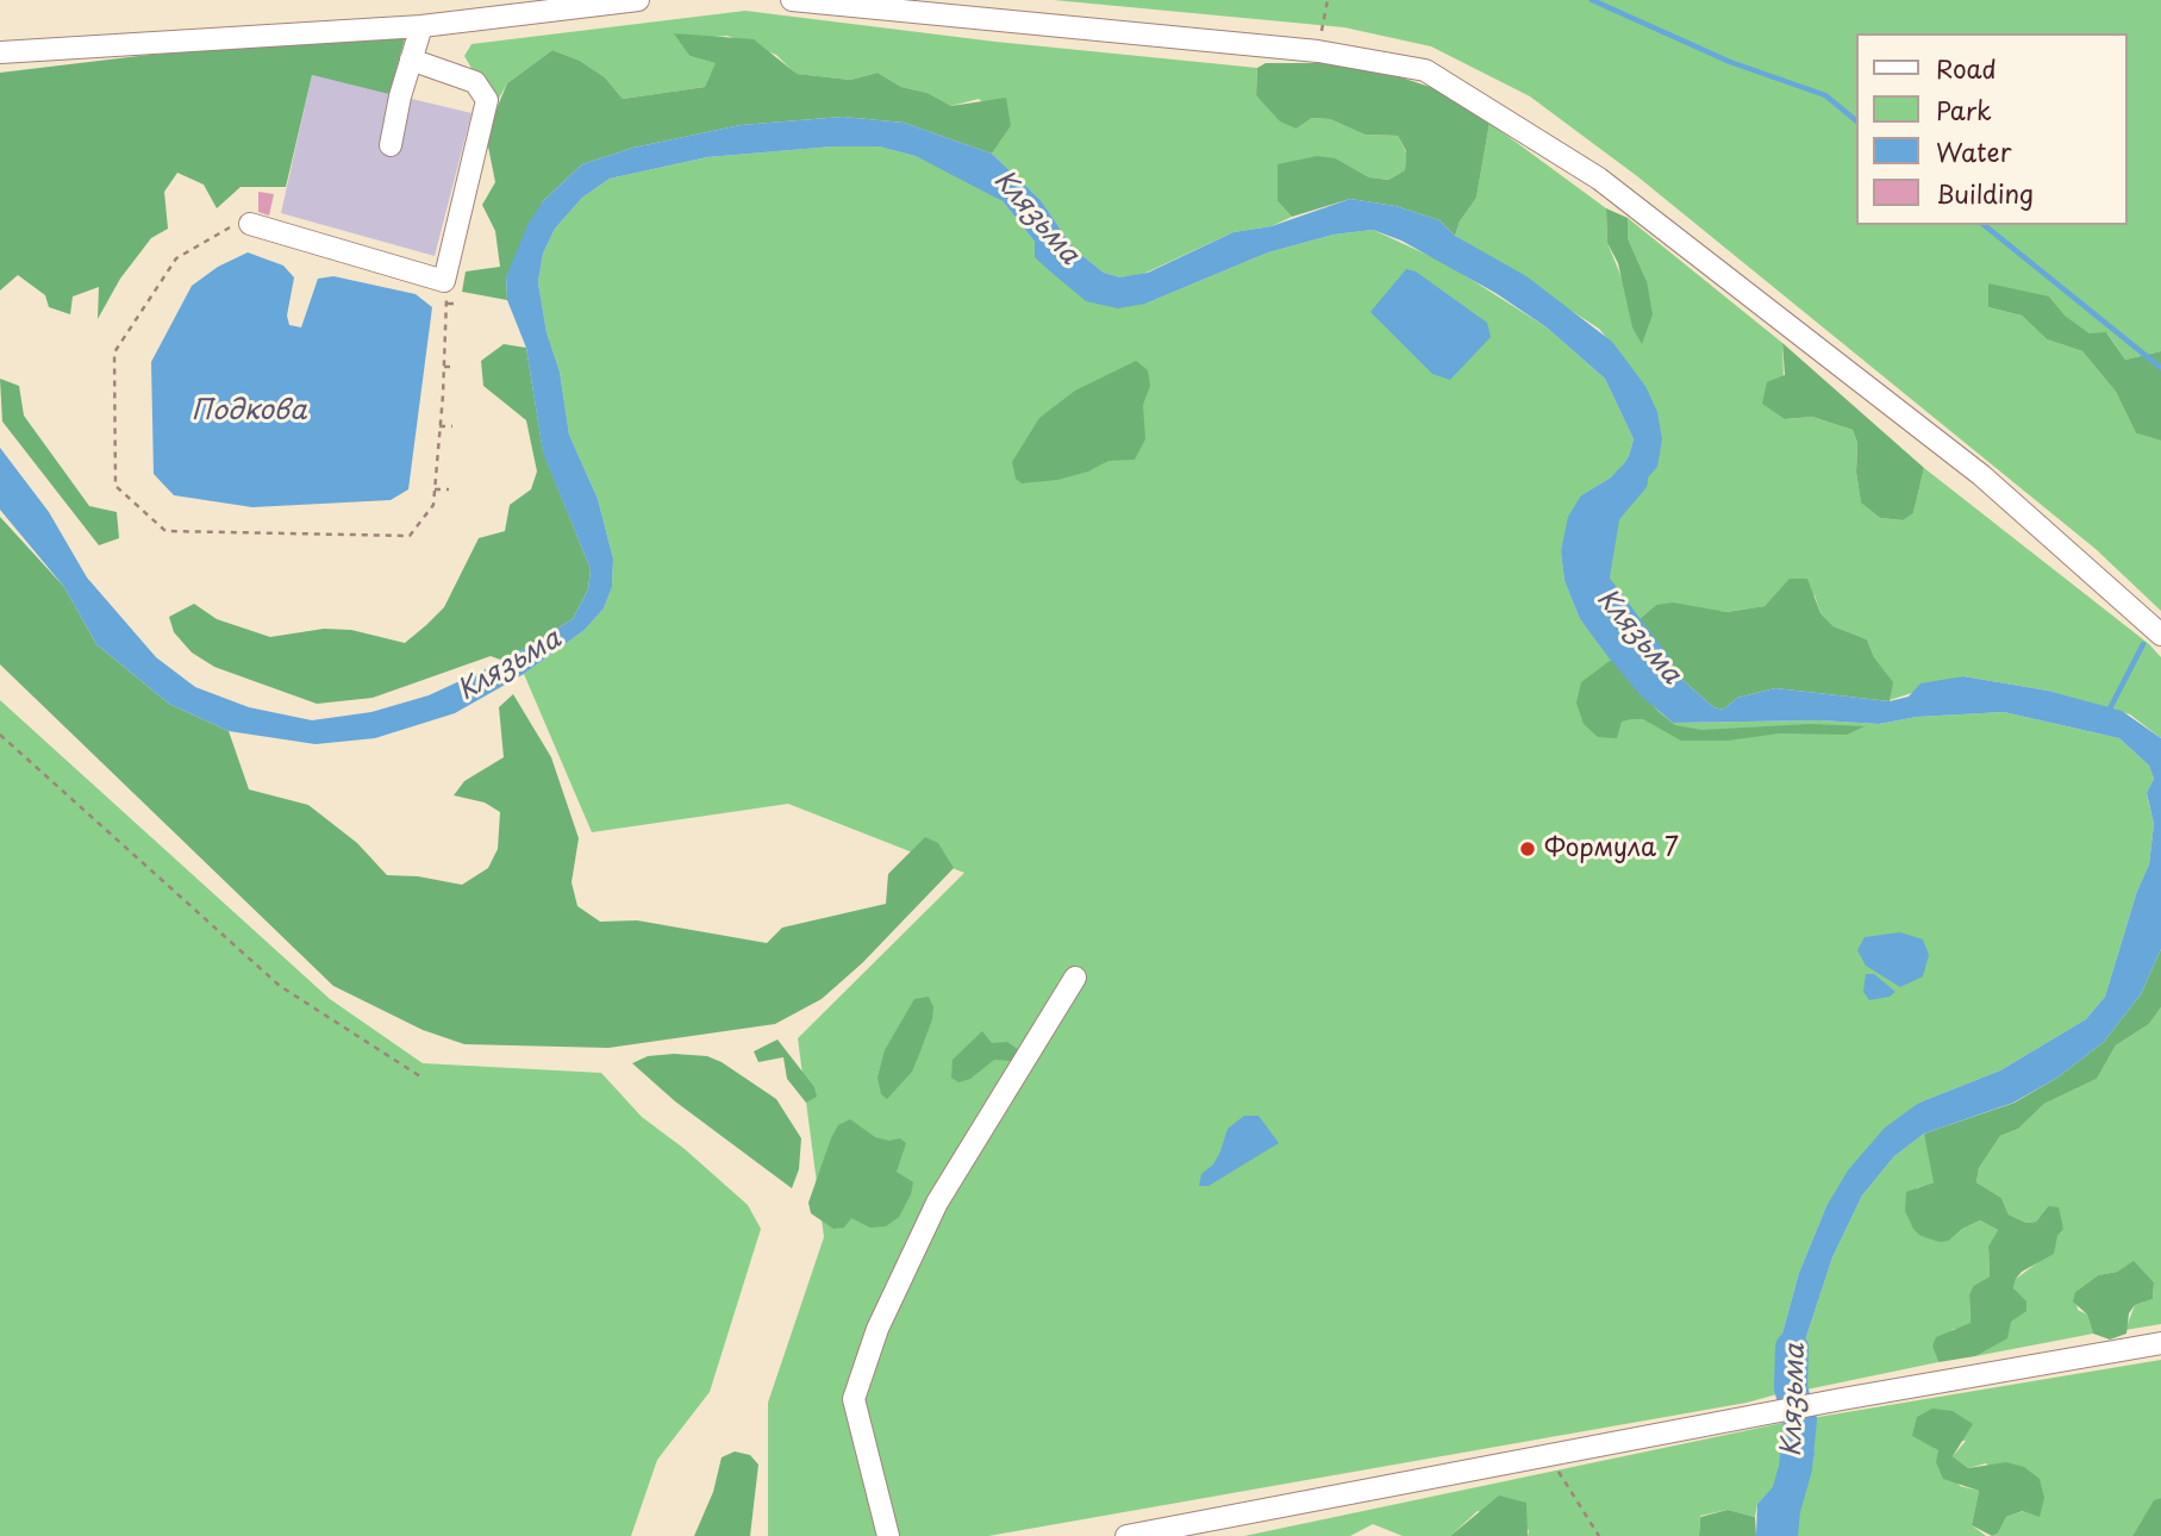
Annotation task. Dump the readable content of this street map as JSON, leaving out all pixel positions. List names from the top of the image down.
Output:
{
  "water": ["Клязьма", "Подкова"],
  "places": ["Формула 7"],
  "legend": [
    "Road",
    "Park",
    "Water",
    "Building"
  ]
}
